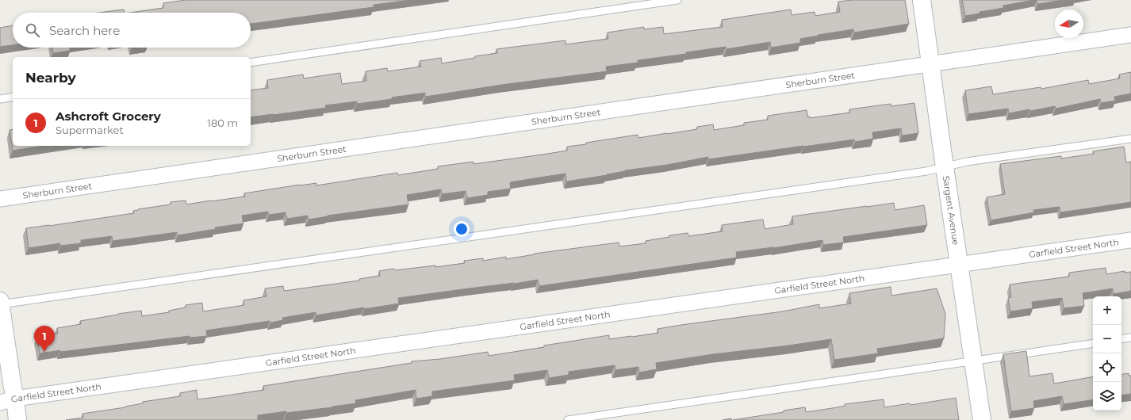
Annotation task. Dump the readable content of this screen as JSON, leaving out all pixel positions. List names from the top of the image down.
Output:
{
  "streets": {
    "main road": ["Sargent Avenue"],
    "street": ["Sherburn Street", "Garfield Street North"]
  },
  "crossings": [
    ["Sherburn Street", "Sargent Avenue"],
    ["Sargent Avenue", "Garfield Street North"]
  ],
  "north": "left",
  "page": {
    "search": "Search here",
    "heading": "Nearby",
    "list": [
      {
        "mark": "1",
        "name": "Ashcroft Grocery",
        "note": "Supermarket",
        "value": "180 m"
      }
    ],
    "map_buttons": ["+", "−"],
    "pins": "1"
  }
}
